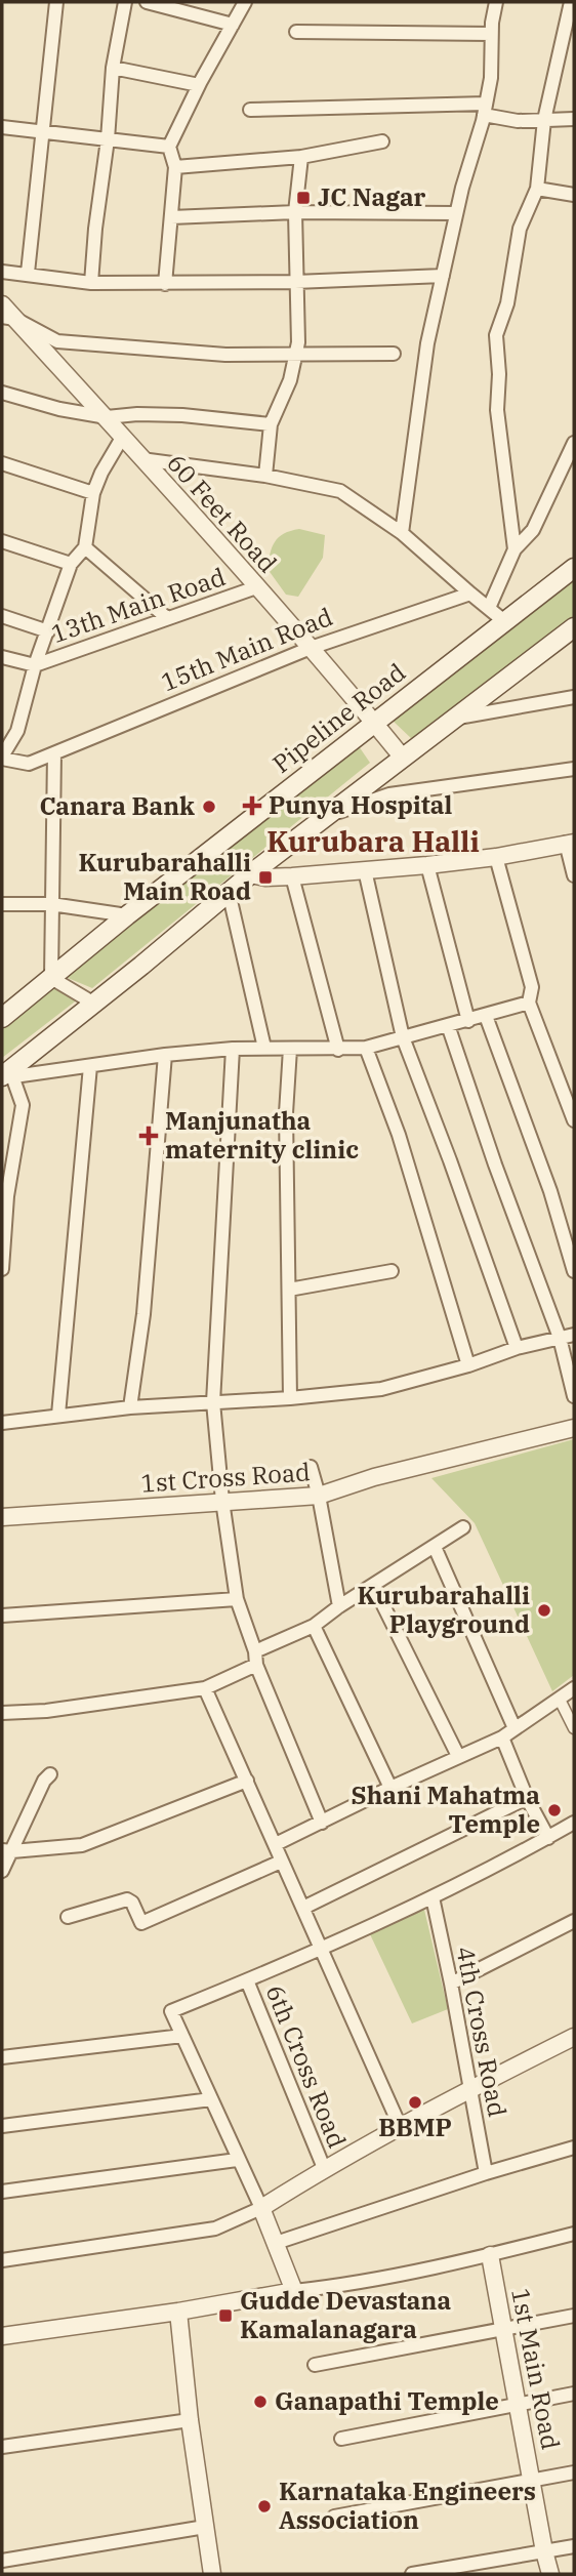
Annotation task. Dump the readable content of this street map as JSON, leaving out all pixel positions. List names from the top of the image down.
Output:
{
  "streets": {
    "main road": ["Pipeline Road"],
    "street": [
      "60 Feet Road",
      "13th Main Road",
      "15th Main Road",
      "1st Cross Road",
      "4th Cross Road",
      "6th Cross Road",
      "1st Main Road"
    ]
  },
  "crossings": [
    ["60 Feet Road", "13th Main Road"],
    ["60 Feet Road", "15th Main Road"],
    ["60 Feet Road", "Pipeline Road"]
  ],
  "districts": ["Kurubara Halli"],
  "places": {
    "transit": ["JC Nagar", "Kurubarahalli Main Road", "Gudde Devastana Kamalanagara"],
    "health": ["Punya Hospital", "Manjunatha maternity clinic"],
    "other": [
      "Canara Bank",
      "Kurubarahalli Playground",
      "Shani Mahatma Temple",
      "BBMP",
      "Ganapathi Temple",
      "Karnataka Engineers Association"
    ]
  }
}
